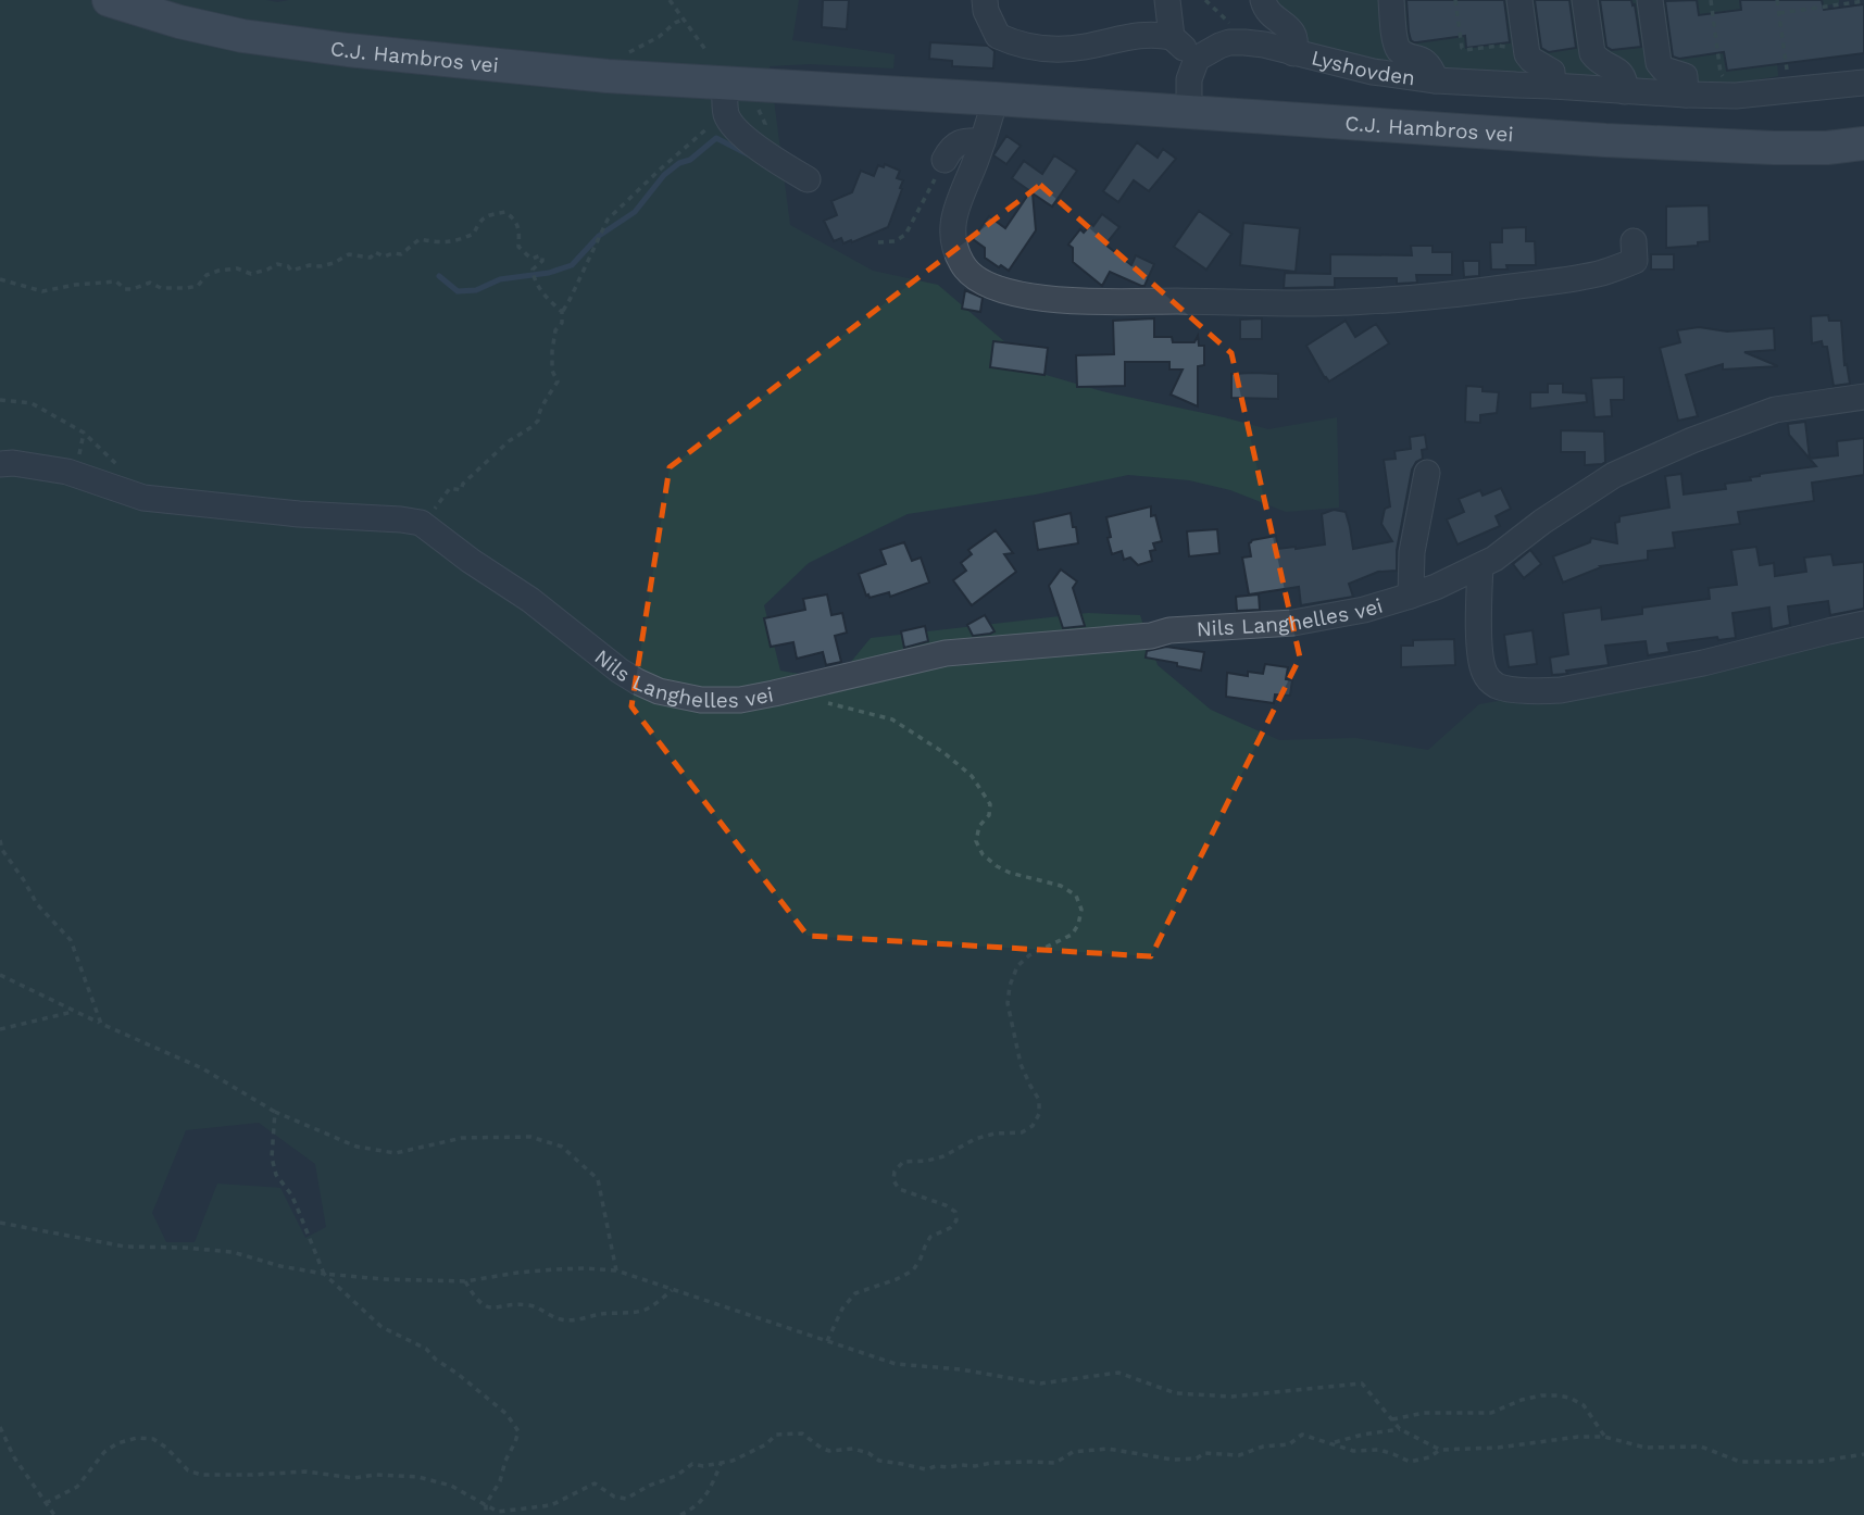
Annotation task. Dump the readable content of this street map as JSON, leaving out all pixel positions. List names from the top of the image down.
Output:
{
  "streets": {
    "main road": ["C.J. Hambros vei"],
    "street": ["Lyshovden", "Nils Langhelles vei"]
  }
}
